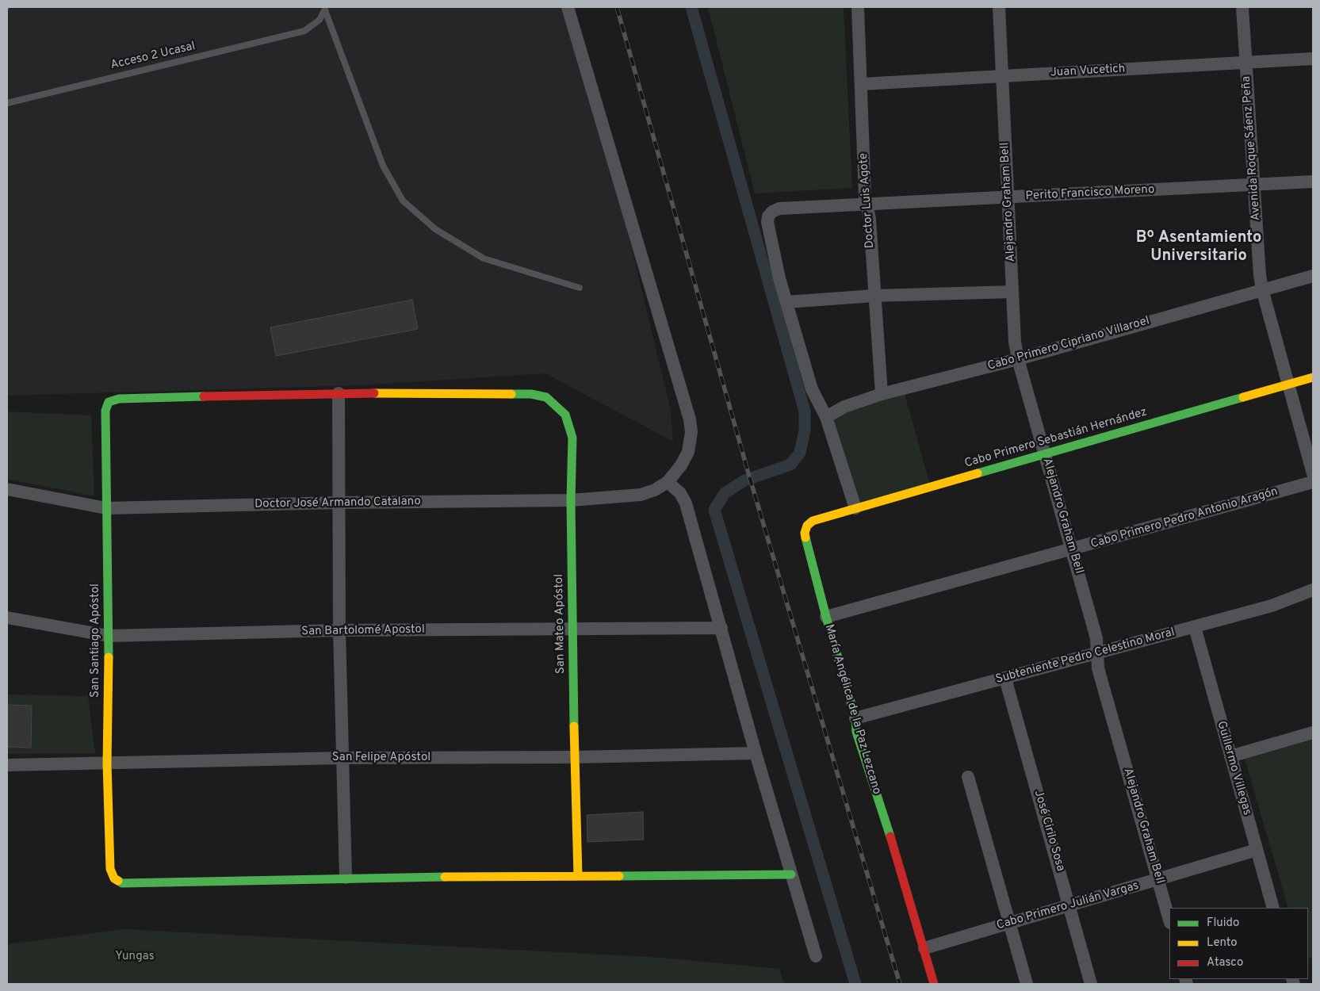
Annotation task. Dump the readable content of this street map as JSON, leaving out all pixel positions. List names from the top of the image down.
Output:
{
  "streets": {
    "street": [
      "Juan Vucetich",
      "Avenida Roque Sáenz Peña",
      "Perito Francisco Moreno",
      "Doctor Luis Agote",
      "Alejandro Graham Bell",
      "Cabo Primero Cipriano Villaroel",
      "Cabo Primero Sebastián Hernández",
      "Doctor José Armando Catalano",
      "Cabo Primero Pedro Antonio Aragón",
      "San Mateo Apóstol",
      "San Bartolomé Apostol",
      "San Santiago Apóstol",
      "Subteniente Pedro Celestino Moral",
      "María Angélica de la Paz Lezcano",
      "San Felipe Apóstol",
      "Guillermo Villegas",
      "José Cirilo Sosa",
      "Cabo Primero Julián Vargas"
    ],
    "lane": ["Acceso 2 Ucasal"]
  },
  "crossings": [
    ["Juan Vucetich", "Avenida Roque Sáenz Peña"],
    ["Juan Vucetich", "Doctor Luis Agote"],
    ["Juan Vucetich", "Alejandro Graham Bell"],
    ["Avenida Roque Sáenz Peña", "Perito Francisco Moreno"],
    ["Avenida Roque Sáenz Peña", "Cabo Primero Cipriano Villaroel"],
    ["Avenida Roque Sáenz Peña", "Cabo Primero Sebastián Hernández"],
    ["Perito Francisco Moreno", "Doctor Luis Agote"],
    ["Perito Francisco Moreno", "Alejandro Graham Bell"],
    ["Doctor Luis Agote", "Cabo Primero Cipriano Villaroel"],
    ["Alejandro Graham Bell", "Cabo Primero Cipriano Villaroel"],
    ["Alejandro Graham Bell", "Cabo Primero Sebastián Hernández"],
    ["Alejandro Graham Bell", "Cabo Primero Pedro Antonio Aragón"],
    ["Alejandro Graham Bell", "Subteniente Pedro Celestino Moral"],
    ["Alejandro Graham Bell", "Cabo Primero Julián Vargas"],
    ["Cabo Primero Sebastián Hernández", "María Angélica de la Paz Lezcano"],
    ["Doctor José Armando Catalano", "San Mateo Apóstol"],
    ["Doctor José Armando Catalano", "San Santiago Apóstol"],
    ["Cabo Primero Pedro Antonio Aragón", "María Angélica de la Paz Lezcano"],
    ["San Mateo Apóstol", "San Bartolomé Apostol"],
    ["San Mateo Apóstol", "San Santiago Apóstol"],
    ["San Mateo Apóstol", "San Felipe Apóstol"],
    ["San Bartolomé Apostol", "San Santiago Apóstol"],
    ["San Santiago Apóstol", "San Felipe Apóstol"],
    ["Subteniente Pedro Celestino Moral", "María Angélica de la Paz Lezcano"],
    ["Subteniente Pedro Celestino Moral", "Guillermo Villegas"],
    ["Subteniente Pedro Celestino Moral", "José Cirilo Sosa"],
    ["María Angélica de la Paz Lezcano", "Cabo Primero Julián Vargas"],
    ["Guillermo Villegas", "Cabo Primero Julián Vargas"],
    ["José Cirilo Sosa", "Cabo Primero Julián Vargas"]
  ],
  "districts": ["Bº Asentamiento Universitario"],
  "parks": ["Yungas"],
  "legend": ["Fluido", "Lento", "Atasco"]
}
